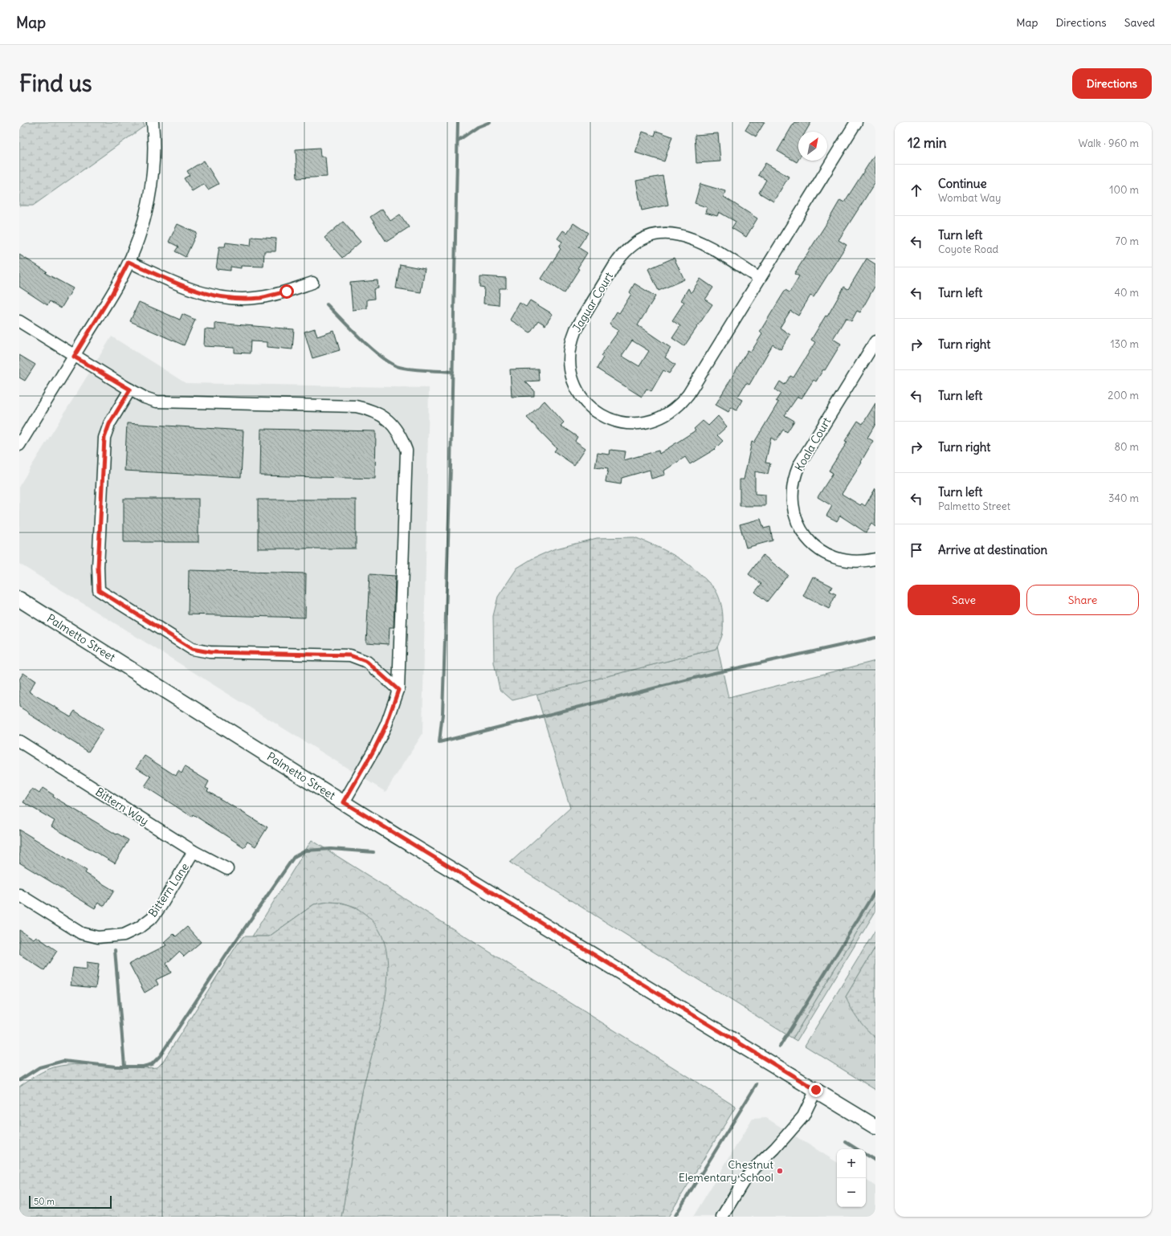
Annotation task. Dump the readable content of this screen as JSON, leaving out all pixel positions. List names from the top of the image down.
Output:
{
  "streets": {
    "main road": ["Palmetto Street"],
    "street": [
      "Jaguar Court",
      "Koala Court",
      "Bittern Way",
      "Bittern Lane"
    ]
  },
  "crossings": [
    ["Bittern Way", "Bittern Lane"]
  ],
  "places": ["Chestnut Elementary School"],
  "scale_bar": "50 m",
  "north": "top right",
  "page": {
    "header": "Map",
    "nav": ["Map", "Directions", "Saved"],
    "buttons": [
      "Directions",
      ["Save", "Share"]
    ],
    "title": "Find us",
    "heading": ["12 min", "Walk · 960 m"],
    "list": [
      ["Continue", "Wombat Way", "100 m"],
      ["Turn left", "Coyote Road", "70 m"],
      ["Turn left", "40 m"],
      ["Turn right", "130 m"],
      ["Turn left", "200 m"],
      ["Turn right", "80 m"],
      ["Turn left", "Palmetto Street", "340 m"],
      "Arrive at destination"
    ],
    "map_buttons": ["+", "−"],
    "scale": "50 m"
  }
}
